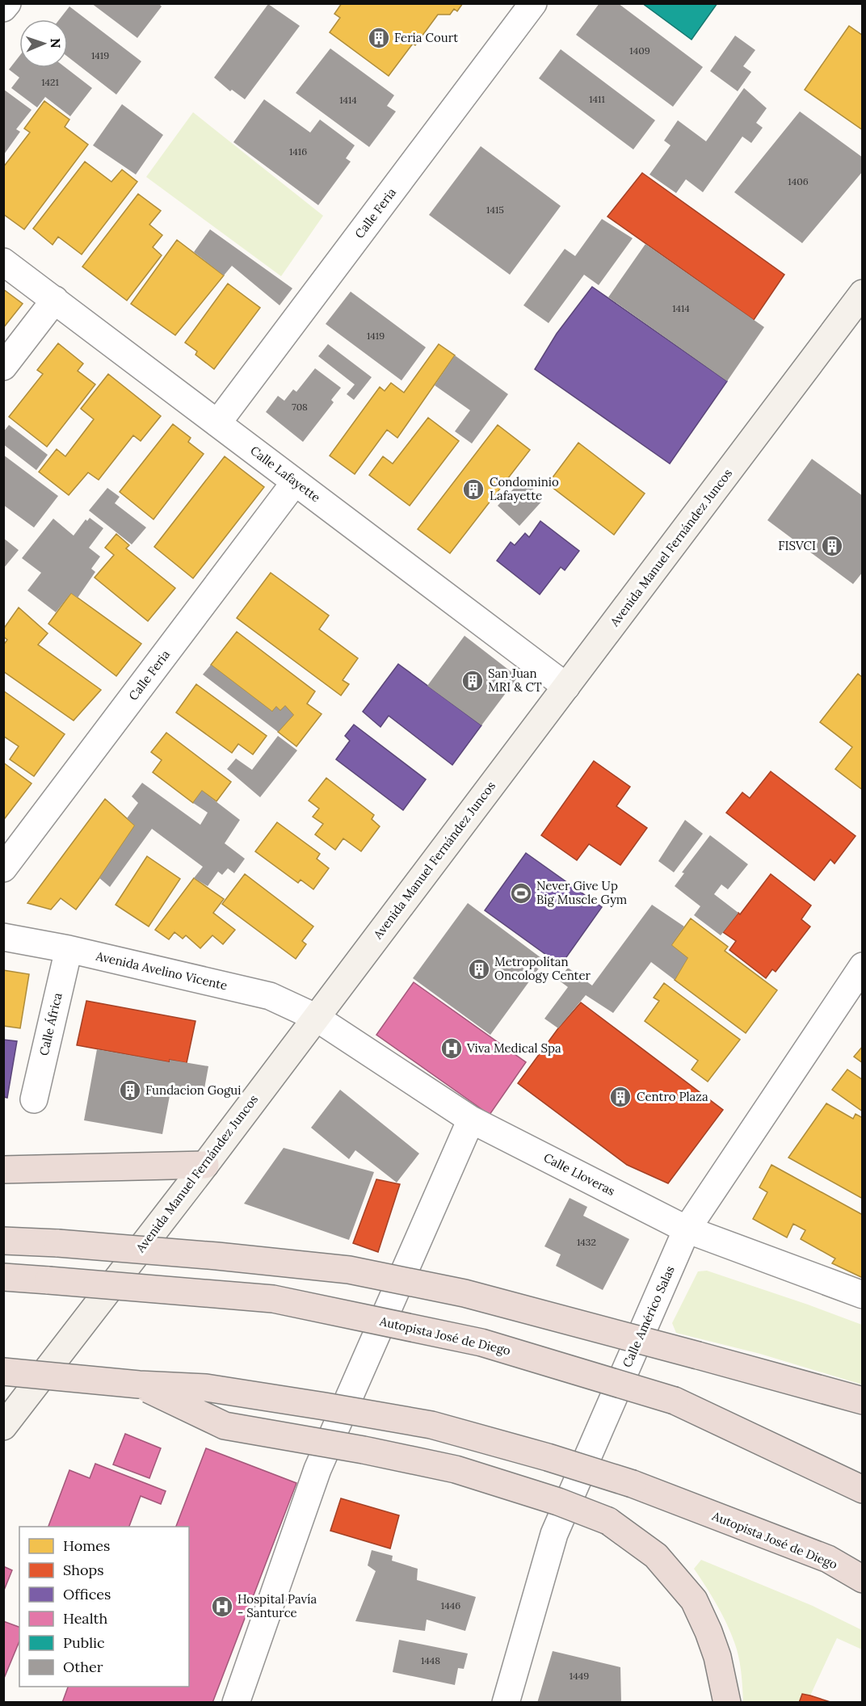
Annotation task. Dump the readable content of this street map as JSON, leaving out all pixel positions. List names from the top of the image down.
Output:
{
  "streets": {
    "highway": ["Autopista José de Diego"],
    "main road": ["Avenida Manuel Fernández Juncos"],
    "street": [
      "Calle Feria",
      "Calle Lafayette",
      "Avenida Avelino Vicente",
      "Calle África",
      "Calle Lloveras",
      "Calle Américo Salas"
    ]
  },
  "crossings": [
    ["Calle Feria", "Calle Lafayette"],
    ["Calle Lafayette", "Avenida Manuel Fernández Juncos"],
    ["Avenida Manuel Fernández Juncos", "Avenida Avelino Vicente"],
    ["Avenida Manuel Fernández Juncos", "Calle Lloveras"],
    ["Avenida Avelino Vicente", "Calle África"],
    ["Avenida Avelino Vicente", "Calle Lloveras"],
    ["Calle Lloveras", "Calle Américo Salas"]
  ],
  "places": {
    "building": [
      "Feria Court",
      "Condominio Lafayette",
      "FISVCI",
      "San Juan MRI & CT",
      "Metropolitan Oncology Center",
      "Fundacion Gogui",
      "Centro Plaza"
    ],
    "sports": ["Never Give Up Big Muscle Gym"],
    "hospital": ["Viva Medical Spa", "Hospital Pavía - Santurce"]
  },
  "house_numbers": [
    "1409",
    "1419",
    "1421",
    "1411",
    "1414",
    "1416",
    "1406",
    "1415",
    "1414",
    "1419",
    "708",
    "1432",
    "1446",
    "1448",
    "1449"
  ],
  "legend": [
    "Homes",
    "Shops",
    "Offices",
    "Health",
    "Public",
    "Other"
  ],
  "north": "right"
}
